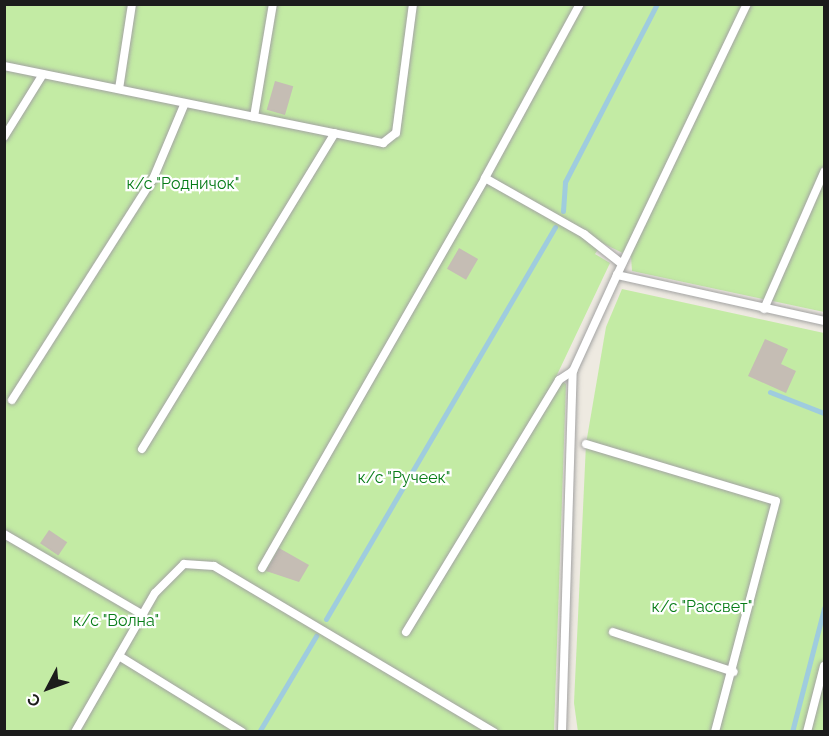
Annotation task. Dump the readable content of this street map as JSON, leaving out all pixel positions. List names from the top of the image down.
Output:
{
  "parks": [
    "к/с \"Родничок\"",
    "к/с \"Ручеек\"",
    "к/с \"Рассвет\"",
    "к/с \"Волна\""
  ],
  "north": "bottom left"
}
